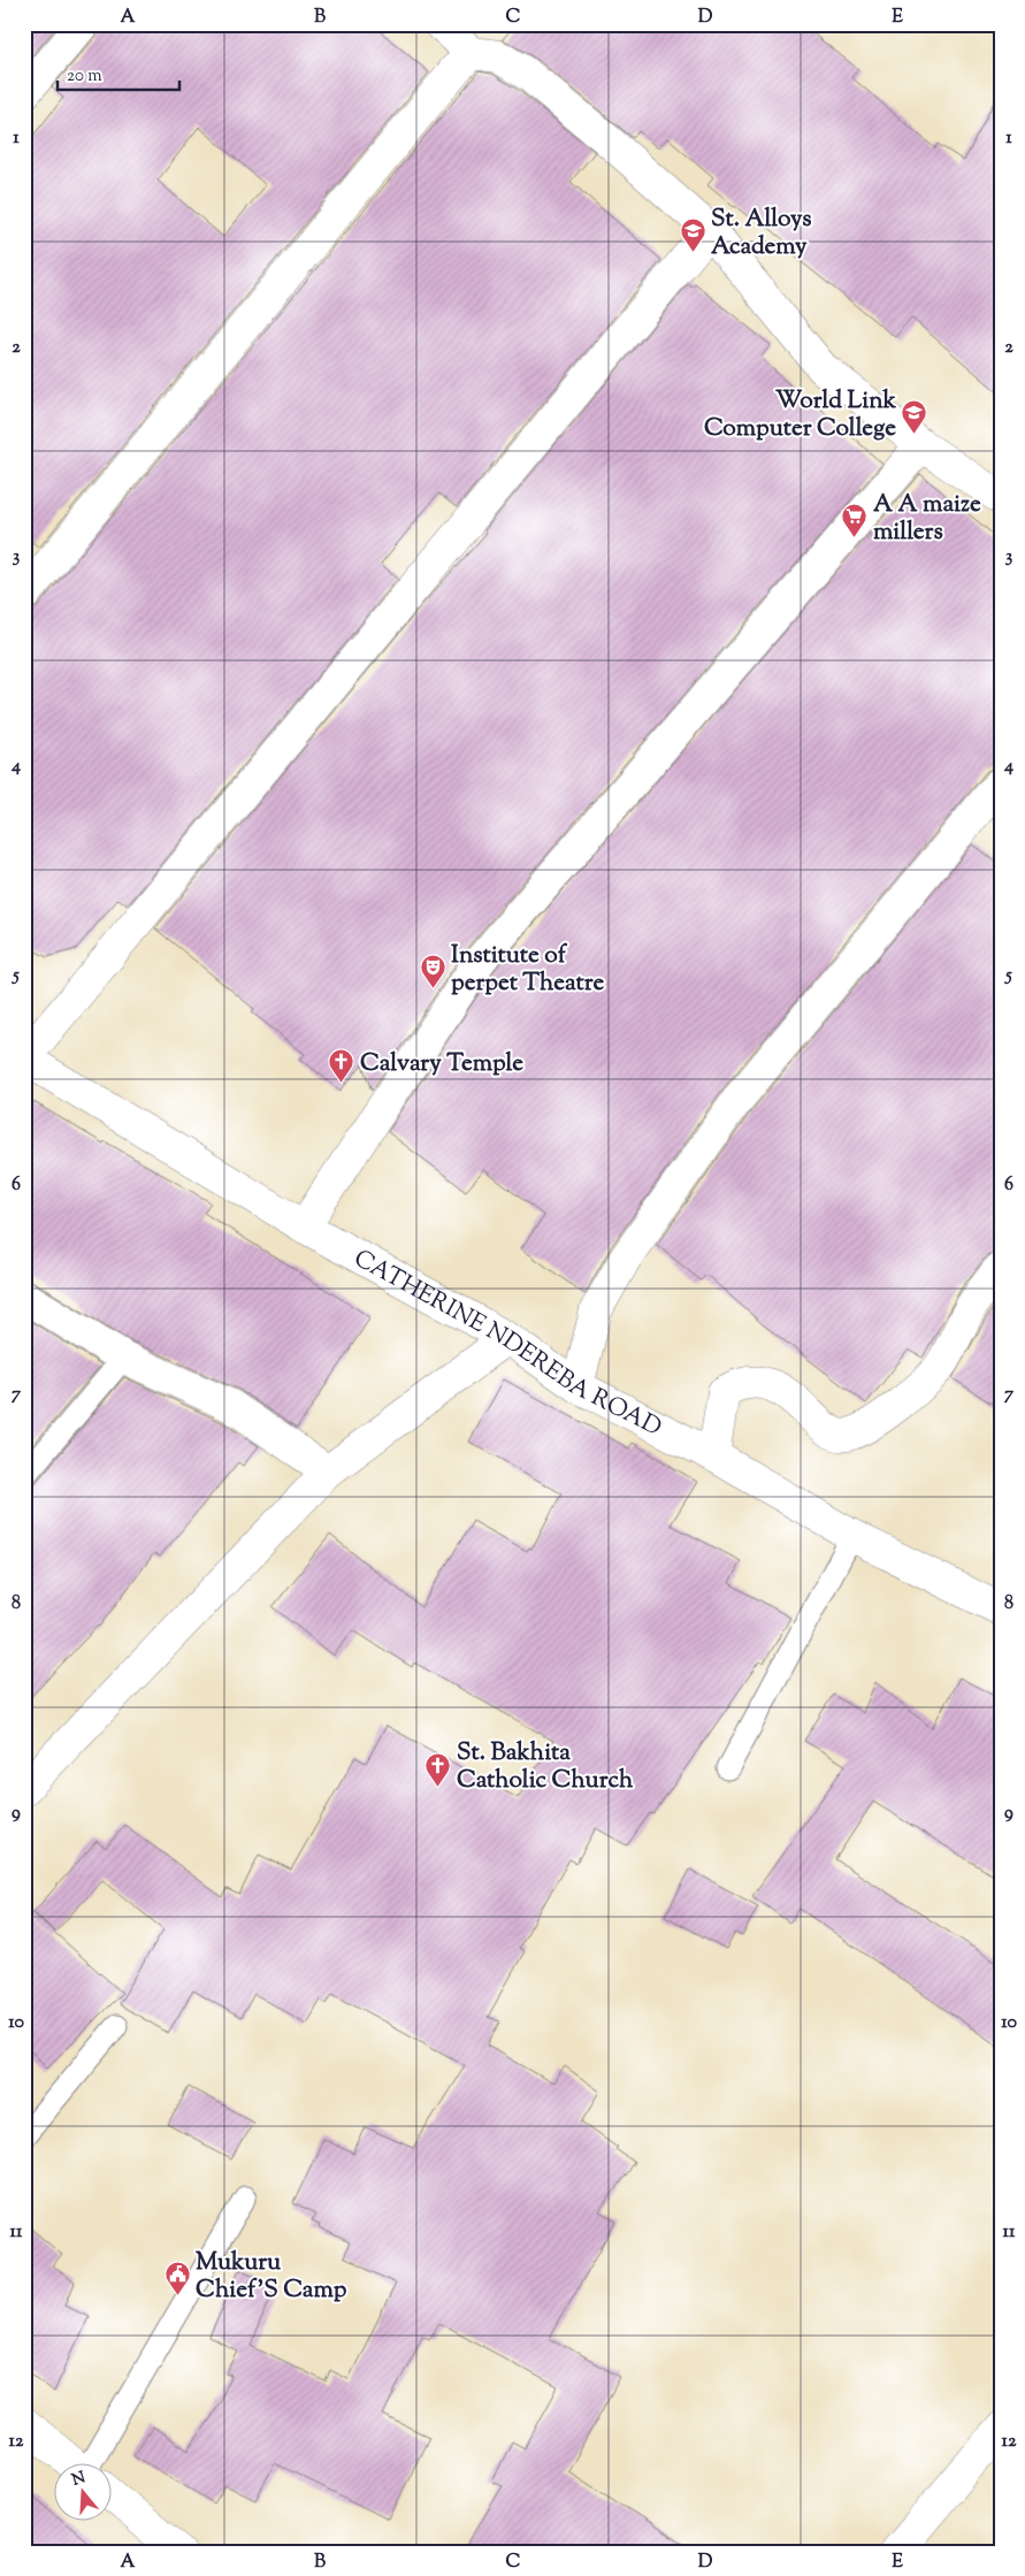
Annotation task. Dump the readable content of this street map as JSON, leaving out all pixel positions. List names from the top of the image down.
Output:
{
  "streets": {
    "street": ["CATHERINE NDEREBA ROAD"]
  },
  "places": {
    "school or university": ["St. Alloys Academy", "World Link Computer College"],
    "supermarket": ["A A maize millers"],
    "theatre": ["Institute of perpet Theatre"],
    "church": ["Calvary Temple", "St. Bakhita Catholic Church"],
    "public building": ["Mukuru Chief'S Camp"]
  },
  "scale_bar": "20 m",
  "north": "top",
  "grid": {
    "columns": [
      "A",
      "B",
      "C",
      "D",
      "E"
    ],
    "rows": [
      "1",
      "2",
      "3",
      "4",
      "5",
      "6",
      "7",
      "8",
      "9",
      "10",
      "11",
      "12"
    ]
  }
}
